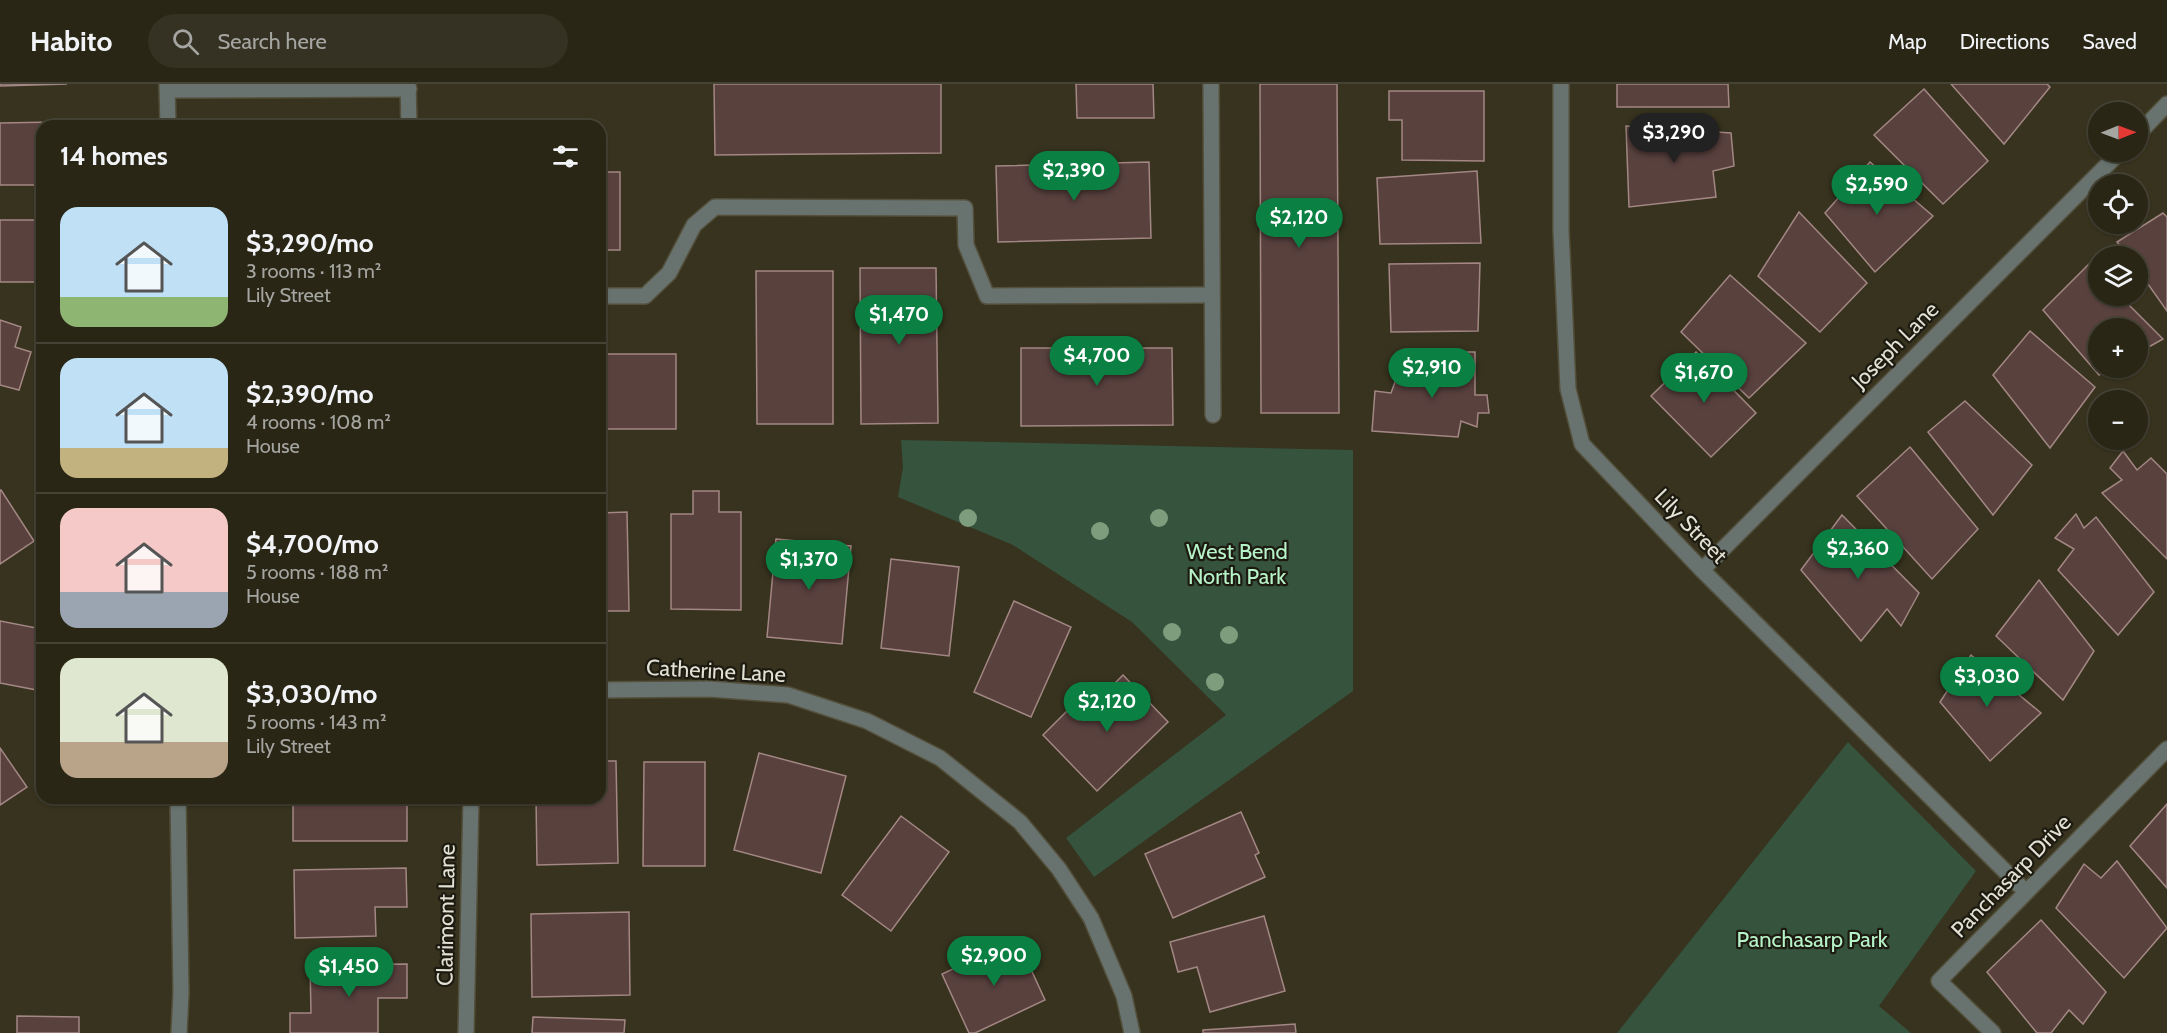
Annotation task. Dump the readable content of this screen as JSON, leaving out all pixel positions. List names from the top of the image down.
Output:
{
  "streets": {
    "street": [
      "Joseph Lane",
      "Lily Street",
      "Catherine Lane",
      "Panchasarp Drive",
      "Clarimont Lane"
    ]
  },
  "crossings": [
    ["Joseph Lane", "Lily Street"],
    ["Lily Street", "Panchasarp Drive"]
  ],
  "parks": ["West Bend North Park", "Panchasarp Park"],
  "north": "right",
  "page": {
    "header": "Habito",
    "search": "Search here",
    "nav": ["Map", "Directions", "Saved"],
    "map_buttons": ["+", "−"],
    "price": [
      "$3,290",
      "$2,390",
      "$2,590",
      "$2,120",
      "$1,470",
      "$4,700",
      "$2,910",
      "$1,670",
      "$2,360",
      "$1,370",
      "$3,030",
      "$2,120",
      "$2,900",
      "$1,450"
    ],
    "heading": "14 homes",
    "list": [
      {
        "name": "$3,290/mo",
        "note": "3 rooms · 113 m² · Lily Street"
      },
      {
        "name": "$2,390/mo",
        "note": "4 rooms · 108 m² · House"
      },
      {
        "name": "$4,700/mo",
        "note": "5 rooms · 188 m² · House"
      },
      {
        "name": "$3,030/mo",
        "note": "5 rooms · 143 m² · Lily Street"
      }
    ]
  }
}
